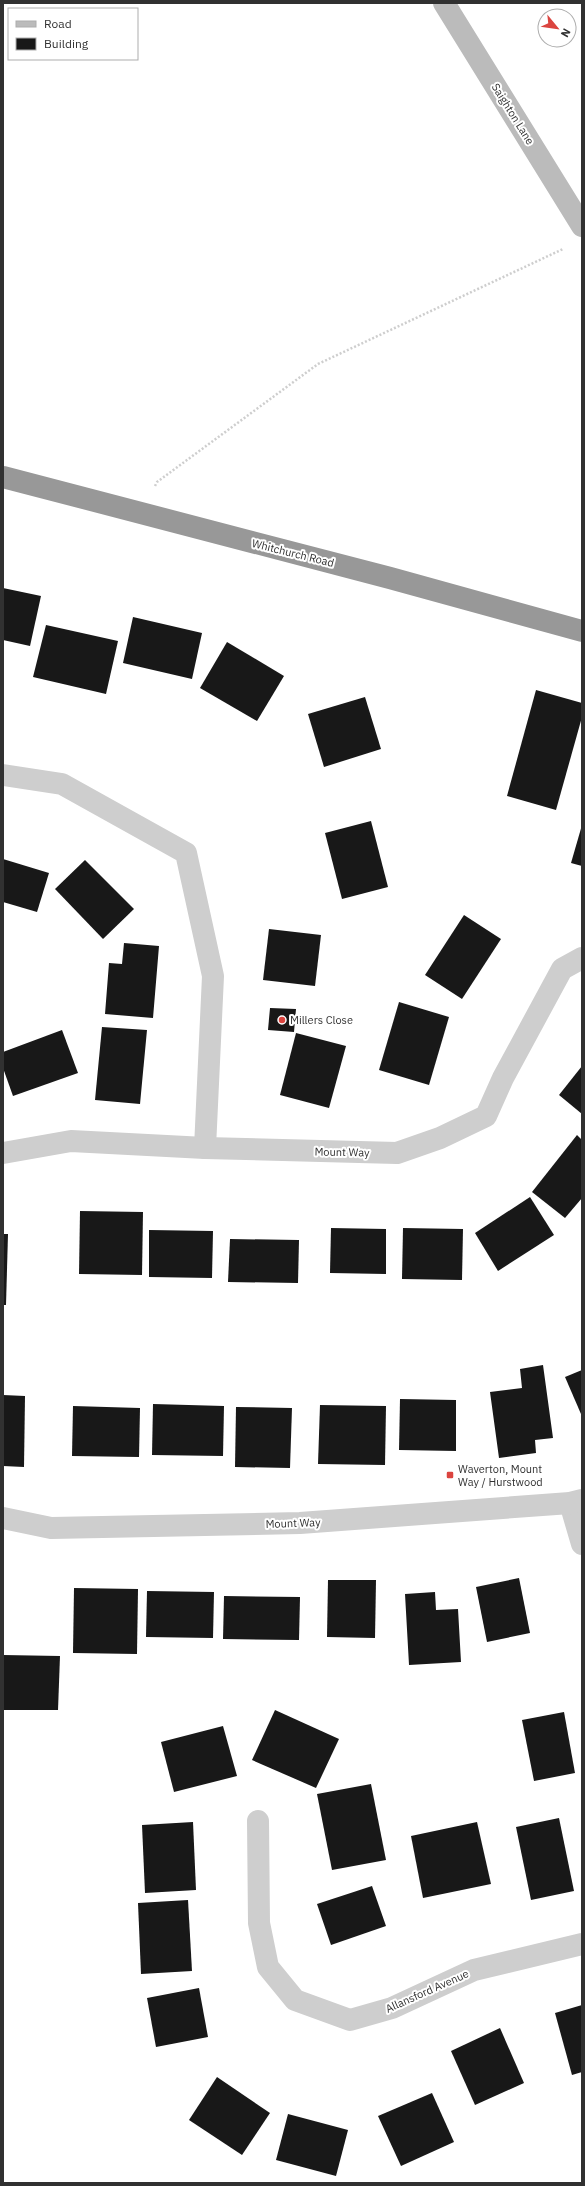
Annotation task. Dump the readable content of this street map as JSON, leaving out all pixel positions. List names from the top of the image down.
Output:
{
  "streets": {
    "highway": ["Whitchurch Road"],
    "street": ["Saighton Lane", "Mount Way", "Allansford Avenue"]
  },
  "places": {
    "other": ["Millers Close"],
    "transit": ["Waverton, Mount Way / Hurstwood"]
  },
  "legend": ["Road", "Building"],
  "north": "bottom right"
}
